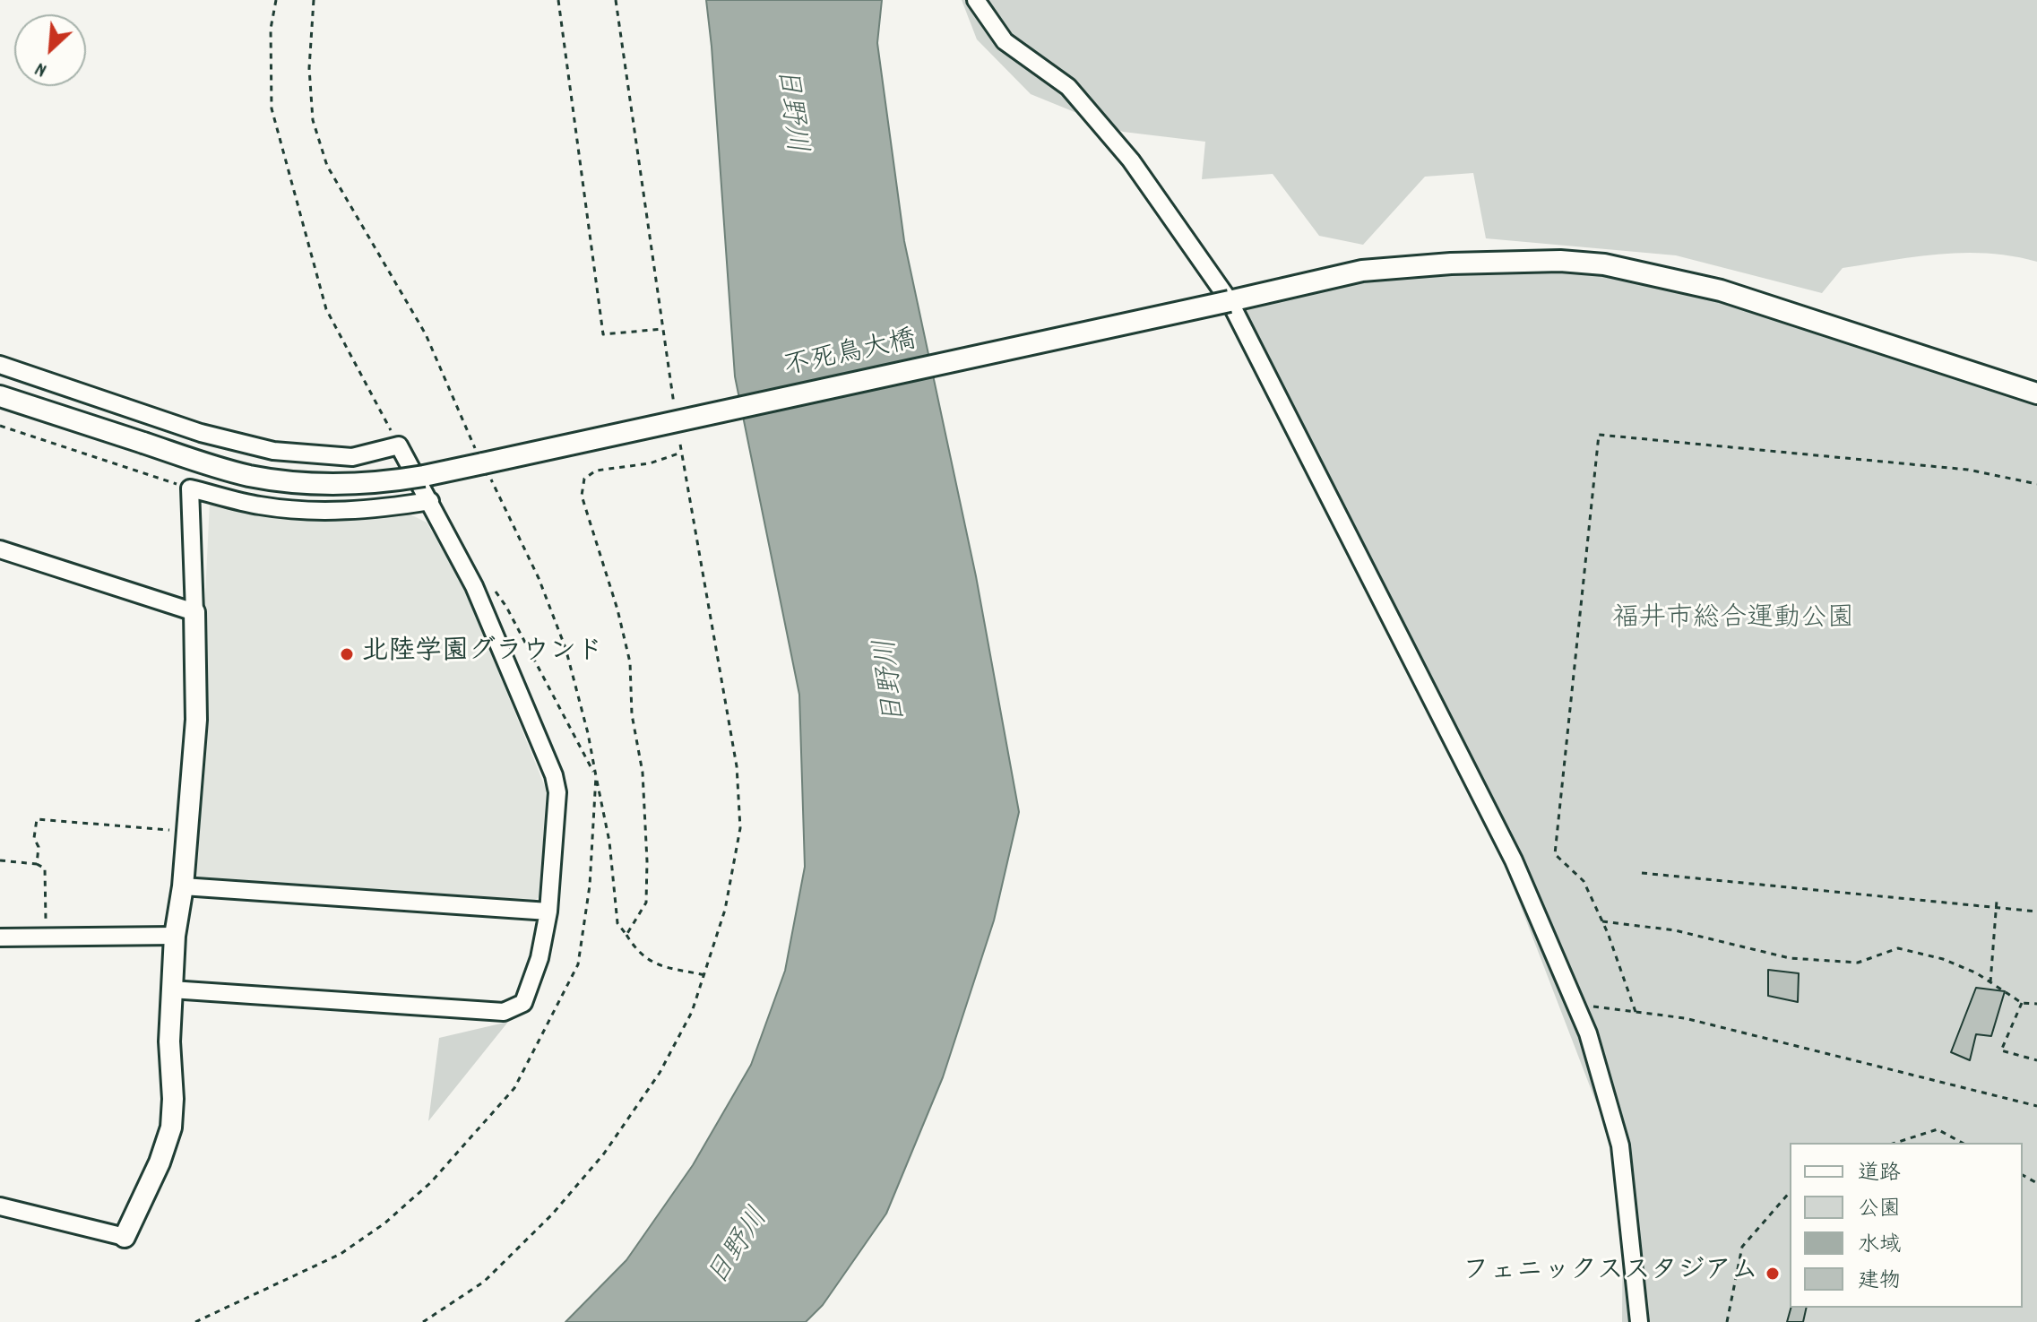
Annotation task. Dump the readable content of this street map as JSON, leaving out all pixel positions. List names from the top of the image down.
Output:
{
  "streets": {
    "street": ["不死鳥大橋"]
  },
  "water": ["日野川"],
  "parks": ["福井市総合運動公園"],
  "places": ["北陸学園グラウンド", "フェニックススタジアム"],
  "legend": [
    "道路",
    "公園",
    "水域",
    "建物"
  ],
  "north": "bottom left"
}
